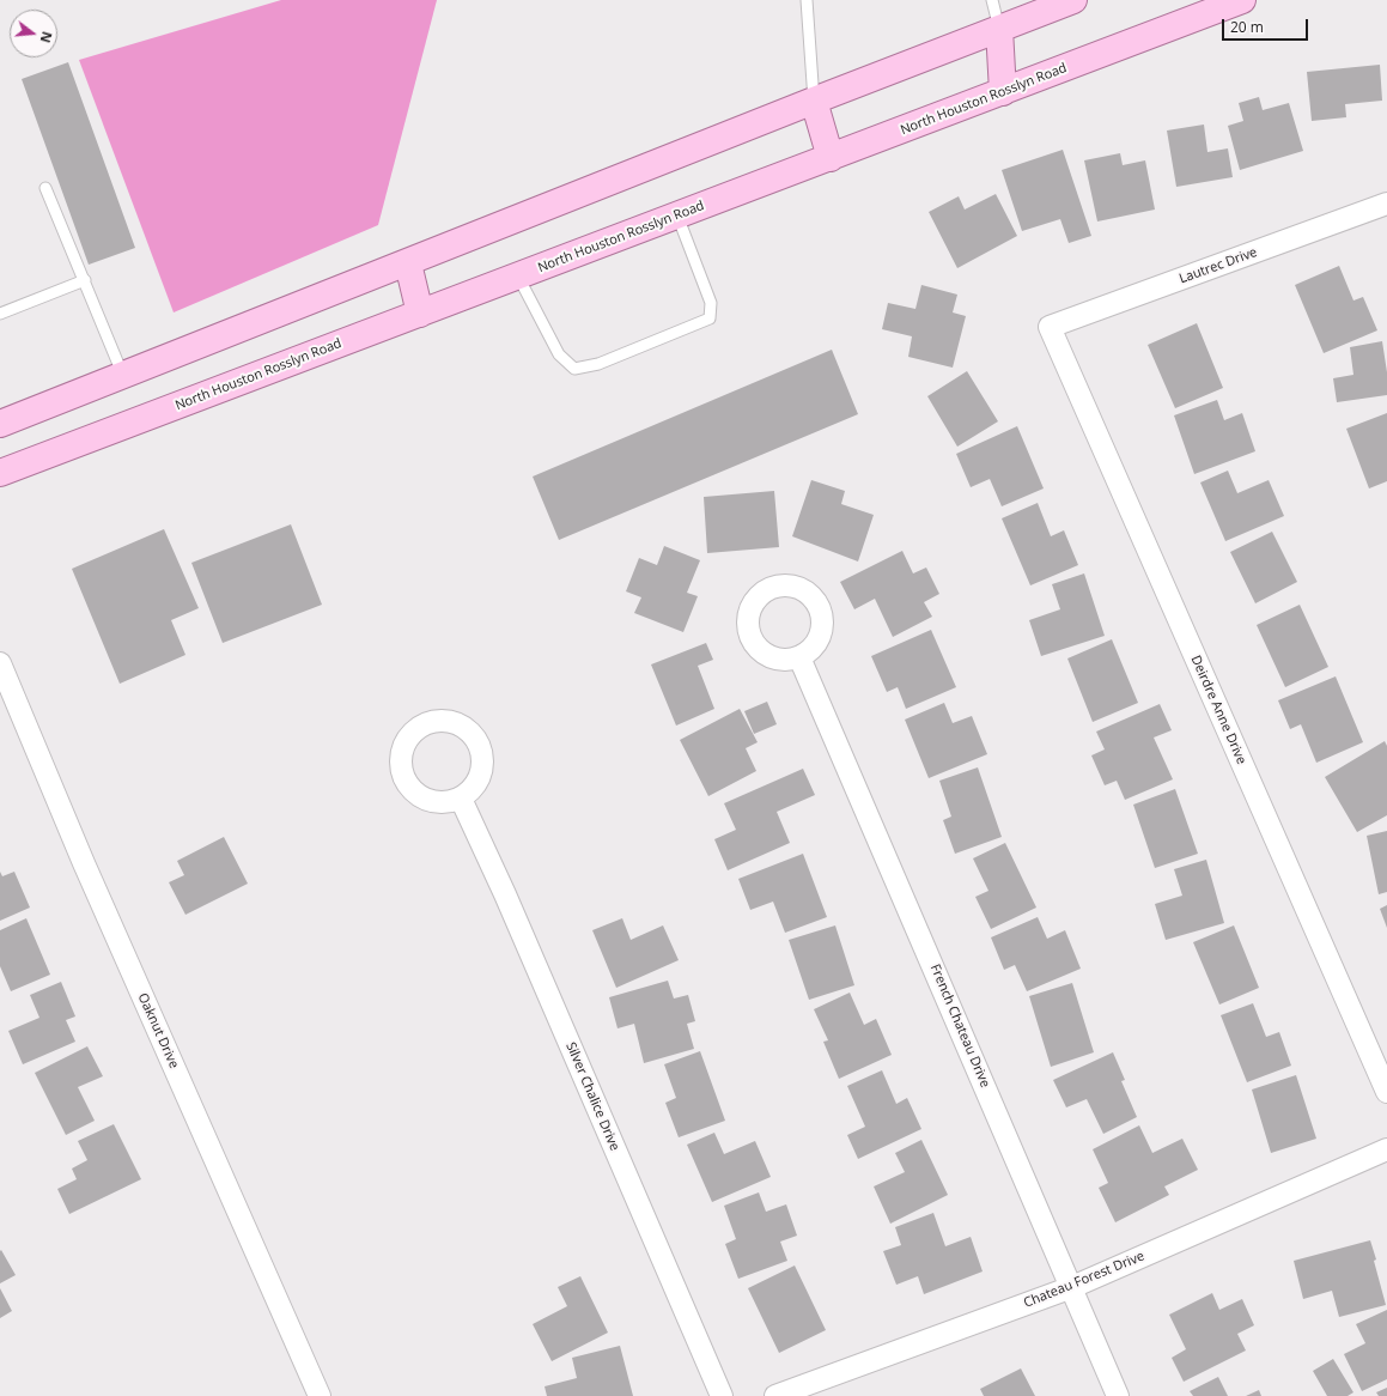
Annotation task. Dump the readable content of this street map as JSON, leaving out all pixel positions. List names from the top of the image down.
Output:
{
  "streets": {
    "main road": ["North Houston Rosslyn Road"],
    "street": [
      "Lautrec Drive",
      "Deirdre Anne Drive",
      "French Chateau Drive",
      "Oaknut Drive",
      "Silver Chalice Drive",
      "Chateau Forest Drive"
    ]
  },
  "crossings": [
    ["Lautrec Drive", "Deirdre Anne Drive"],
    ["French Chateau Drive", "Chateau Forest Drive"]
  ],
  "scale_bar": "20 m",
  "north": "right"
}
